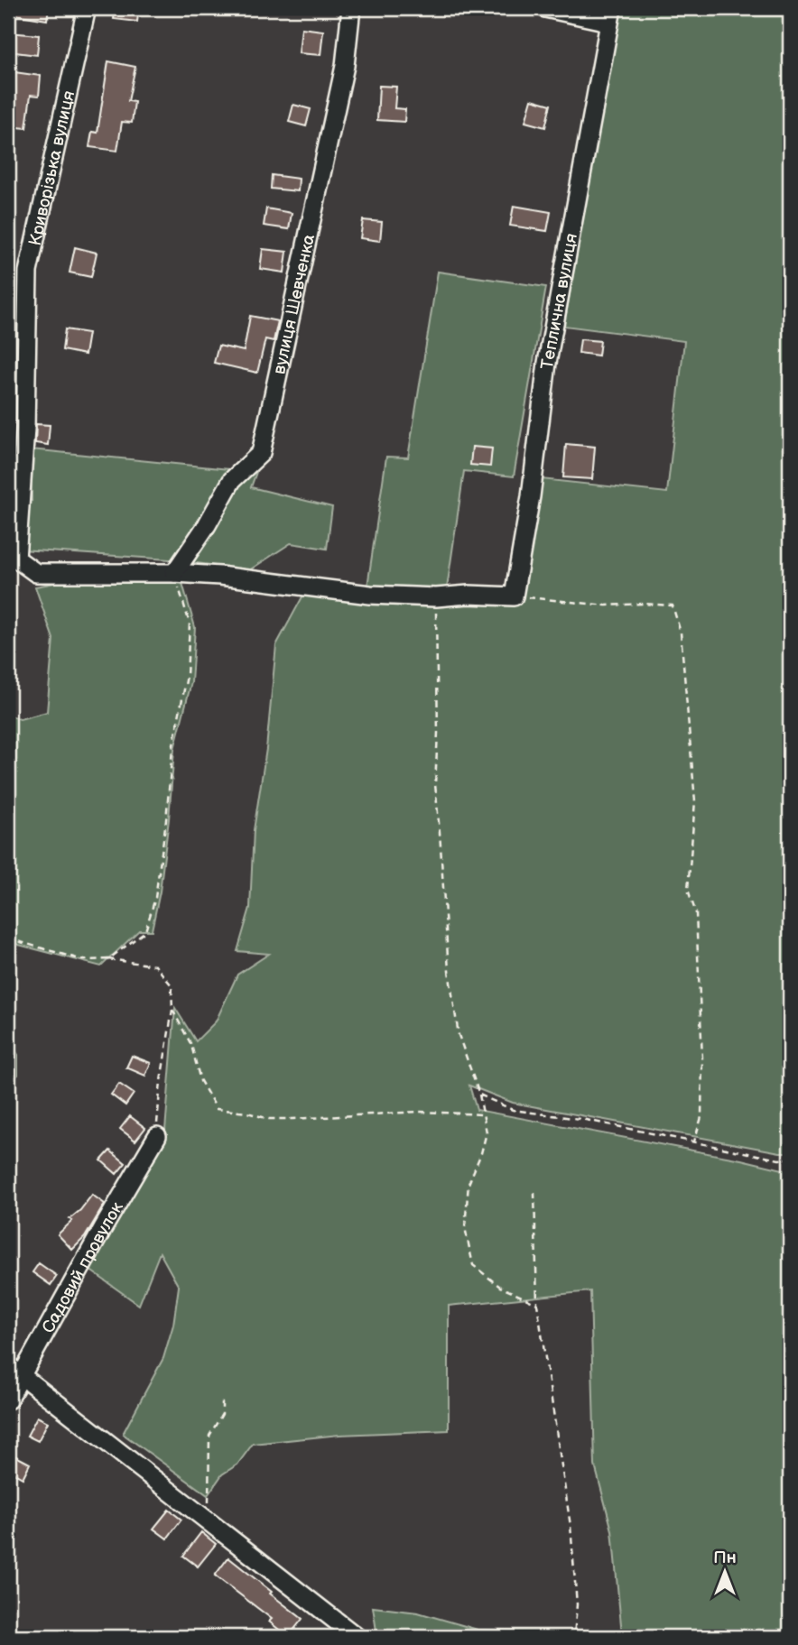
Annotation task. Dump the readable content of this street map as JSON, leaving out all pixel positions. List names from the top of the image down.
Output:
{
  "streets": {
    "street": [
      "Криворізька вулиця",
      "Теплична вулиця",
      "вулиця Шевченка",
      "Садовий провулок"
    ]
  },
  "north": "top"
}
